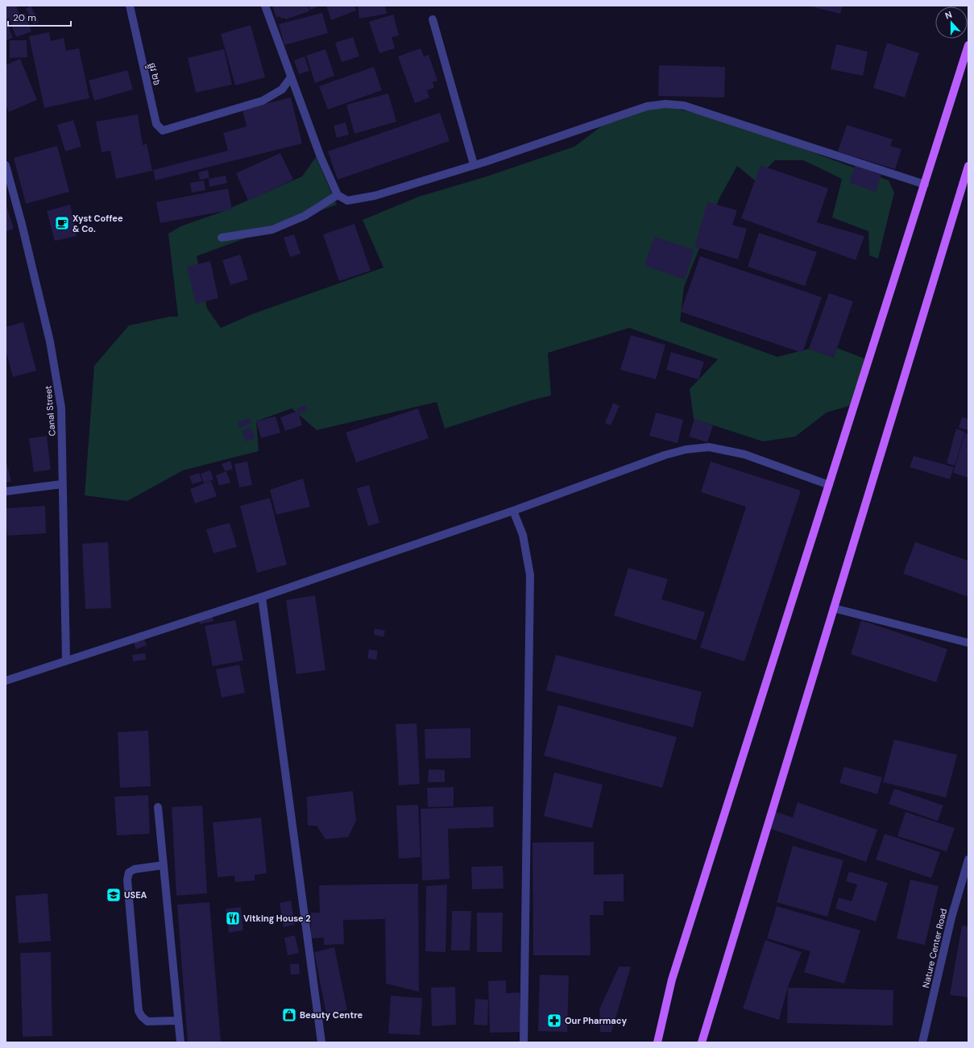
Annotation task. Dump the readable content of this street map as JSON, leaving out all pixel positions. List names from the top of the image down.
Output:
{
  "streets": {
    "street": ["ផ្លូវ ២៦", "Canal Street", "Nature Center Road"]
  },
  "places": {
    "cafe": ["Xyst Coffee & Co."],
    "school or university": ["USEA"],
    "restaurant": ["Vitking House 2"],
    "shop": ["Beauty Centre"],
    "pharmacy": ["Our Pharmacy"]
  },
  "scale_bar": "20 m",
  "north": "top"
}
